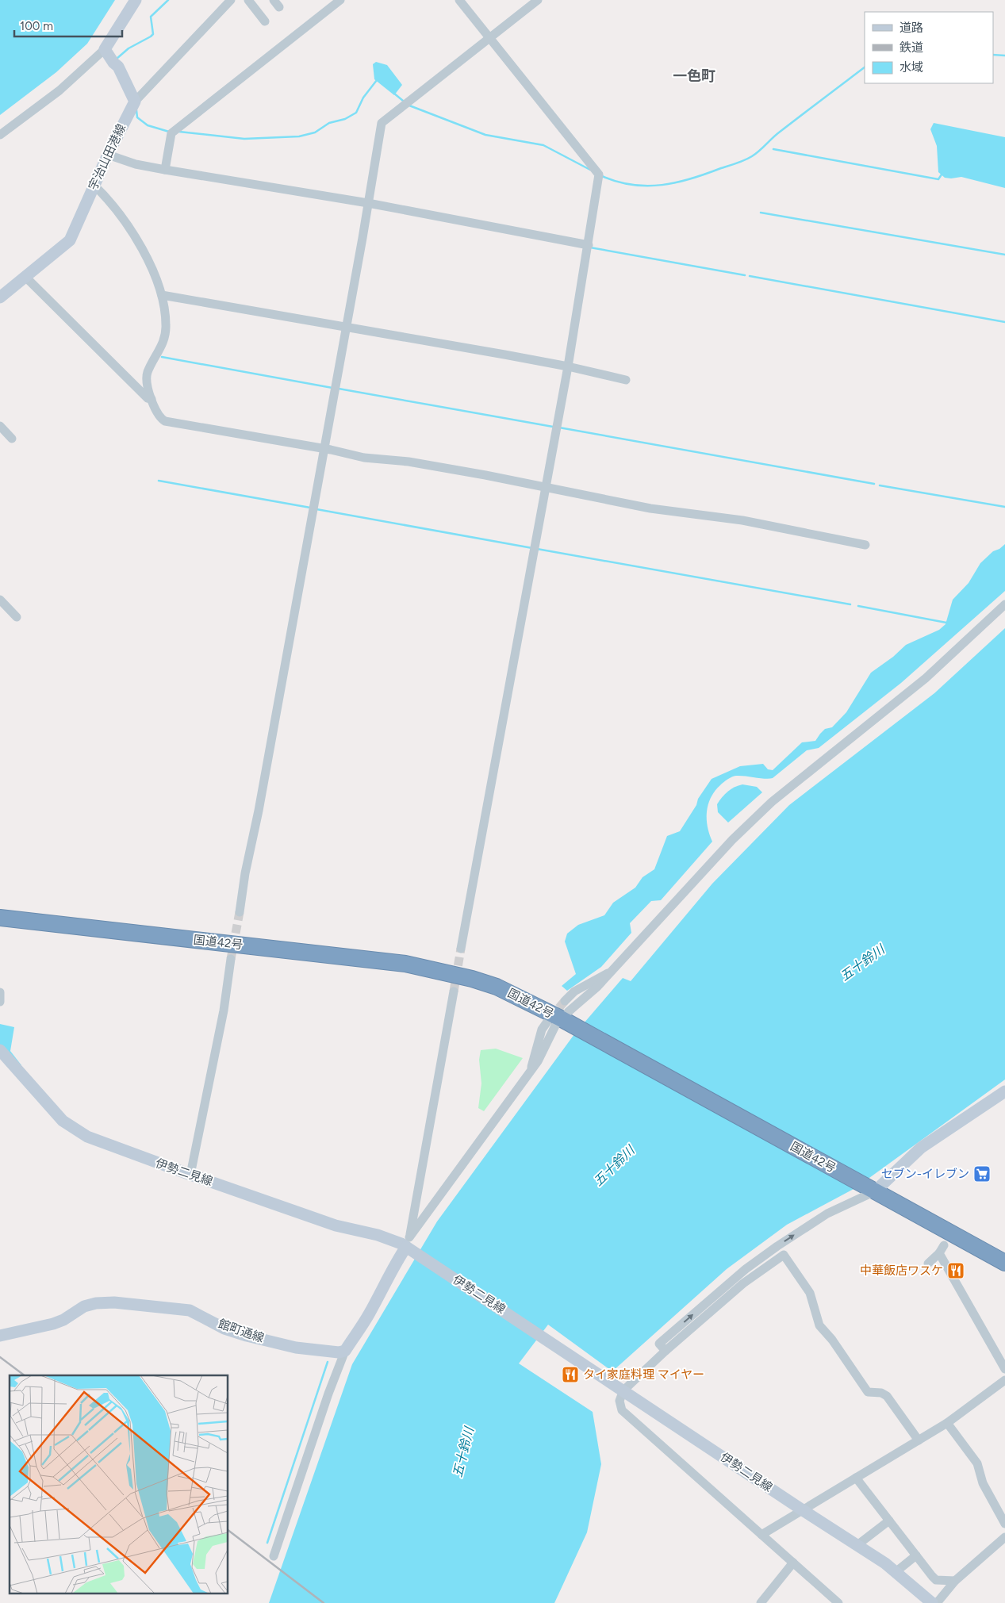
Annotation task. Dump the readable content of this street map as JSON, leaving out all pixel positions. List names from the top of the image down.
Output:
{
  "streets": {
    "highway": ["国道42号"],
    "main road": ["宇治山田港線", "伊勢二見線", "館町通線"]
  },
  "districts": ["一色町"],
  "water": ["五十鈴川"],
  "places": {
    "supermarket": ["セブン-イレブン"],
    "restaurant": ["中華飯店ワスケ", "タイ家庭料理 マイヤー"]
  },
  "legend": ["道路", "鉄道", "水域"],
  "scale_bar": "100 m"
}
